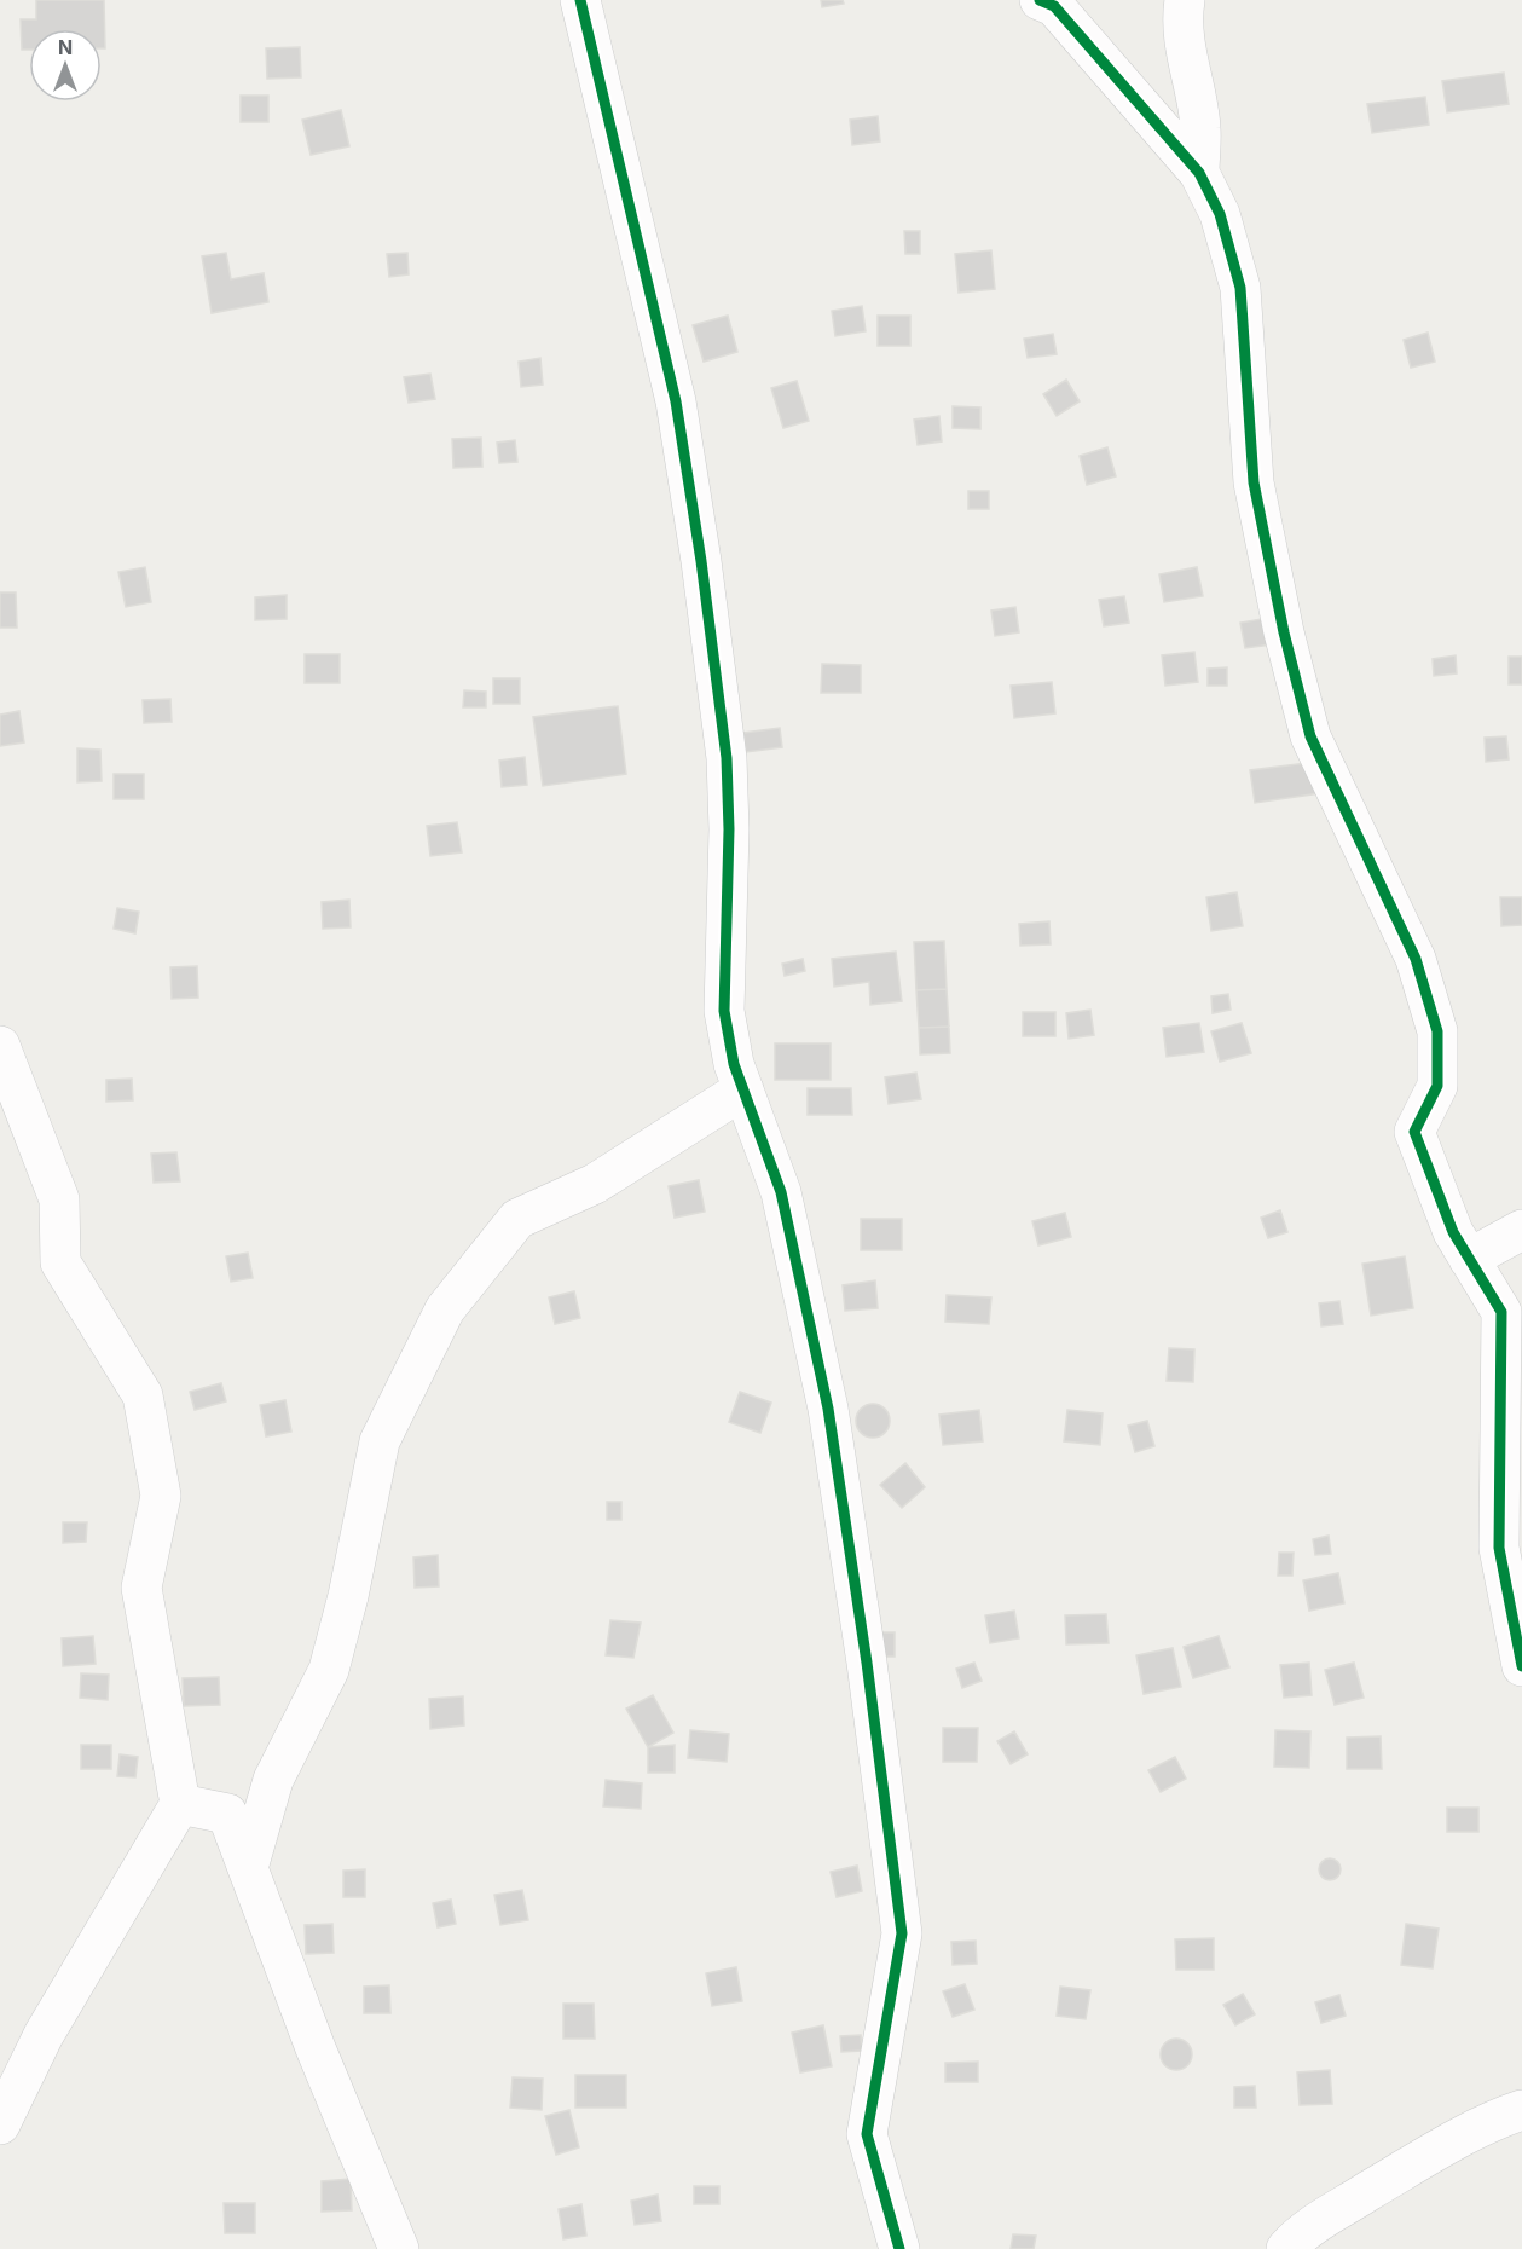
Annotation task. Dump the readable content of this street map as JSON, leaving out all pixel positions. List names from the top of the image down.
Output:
{
  "north": "top"
}
